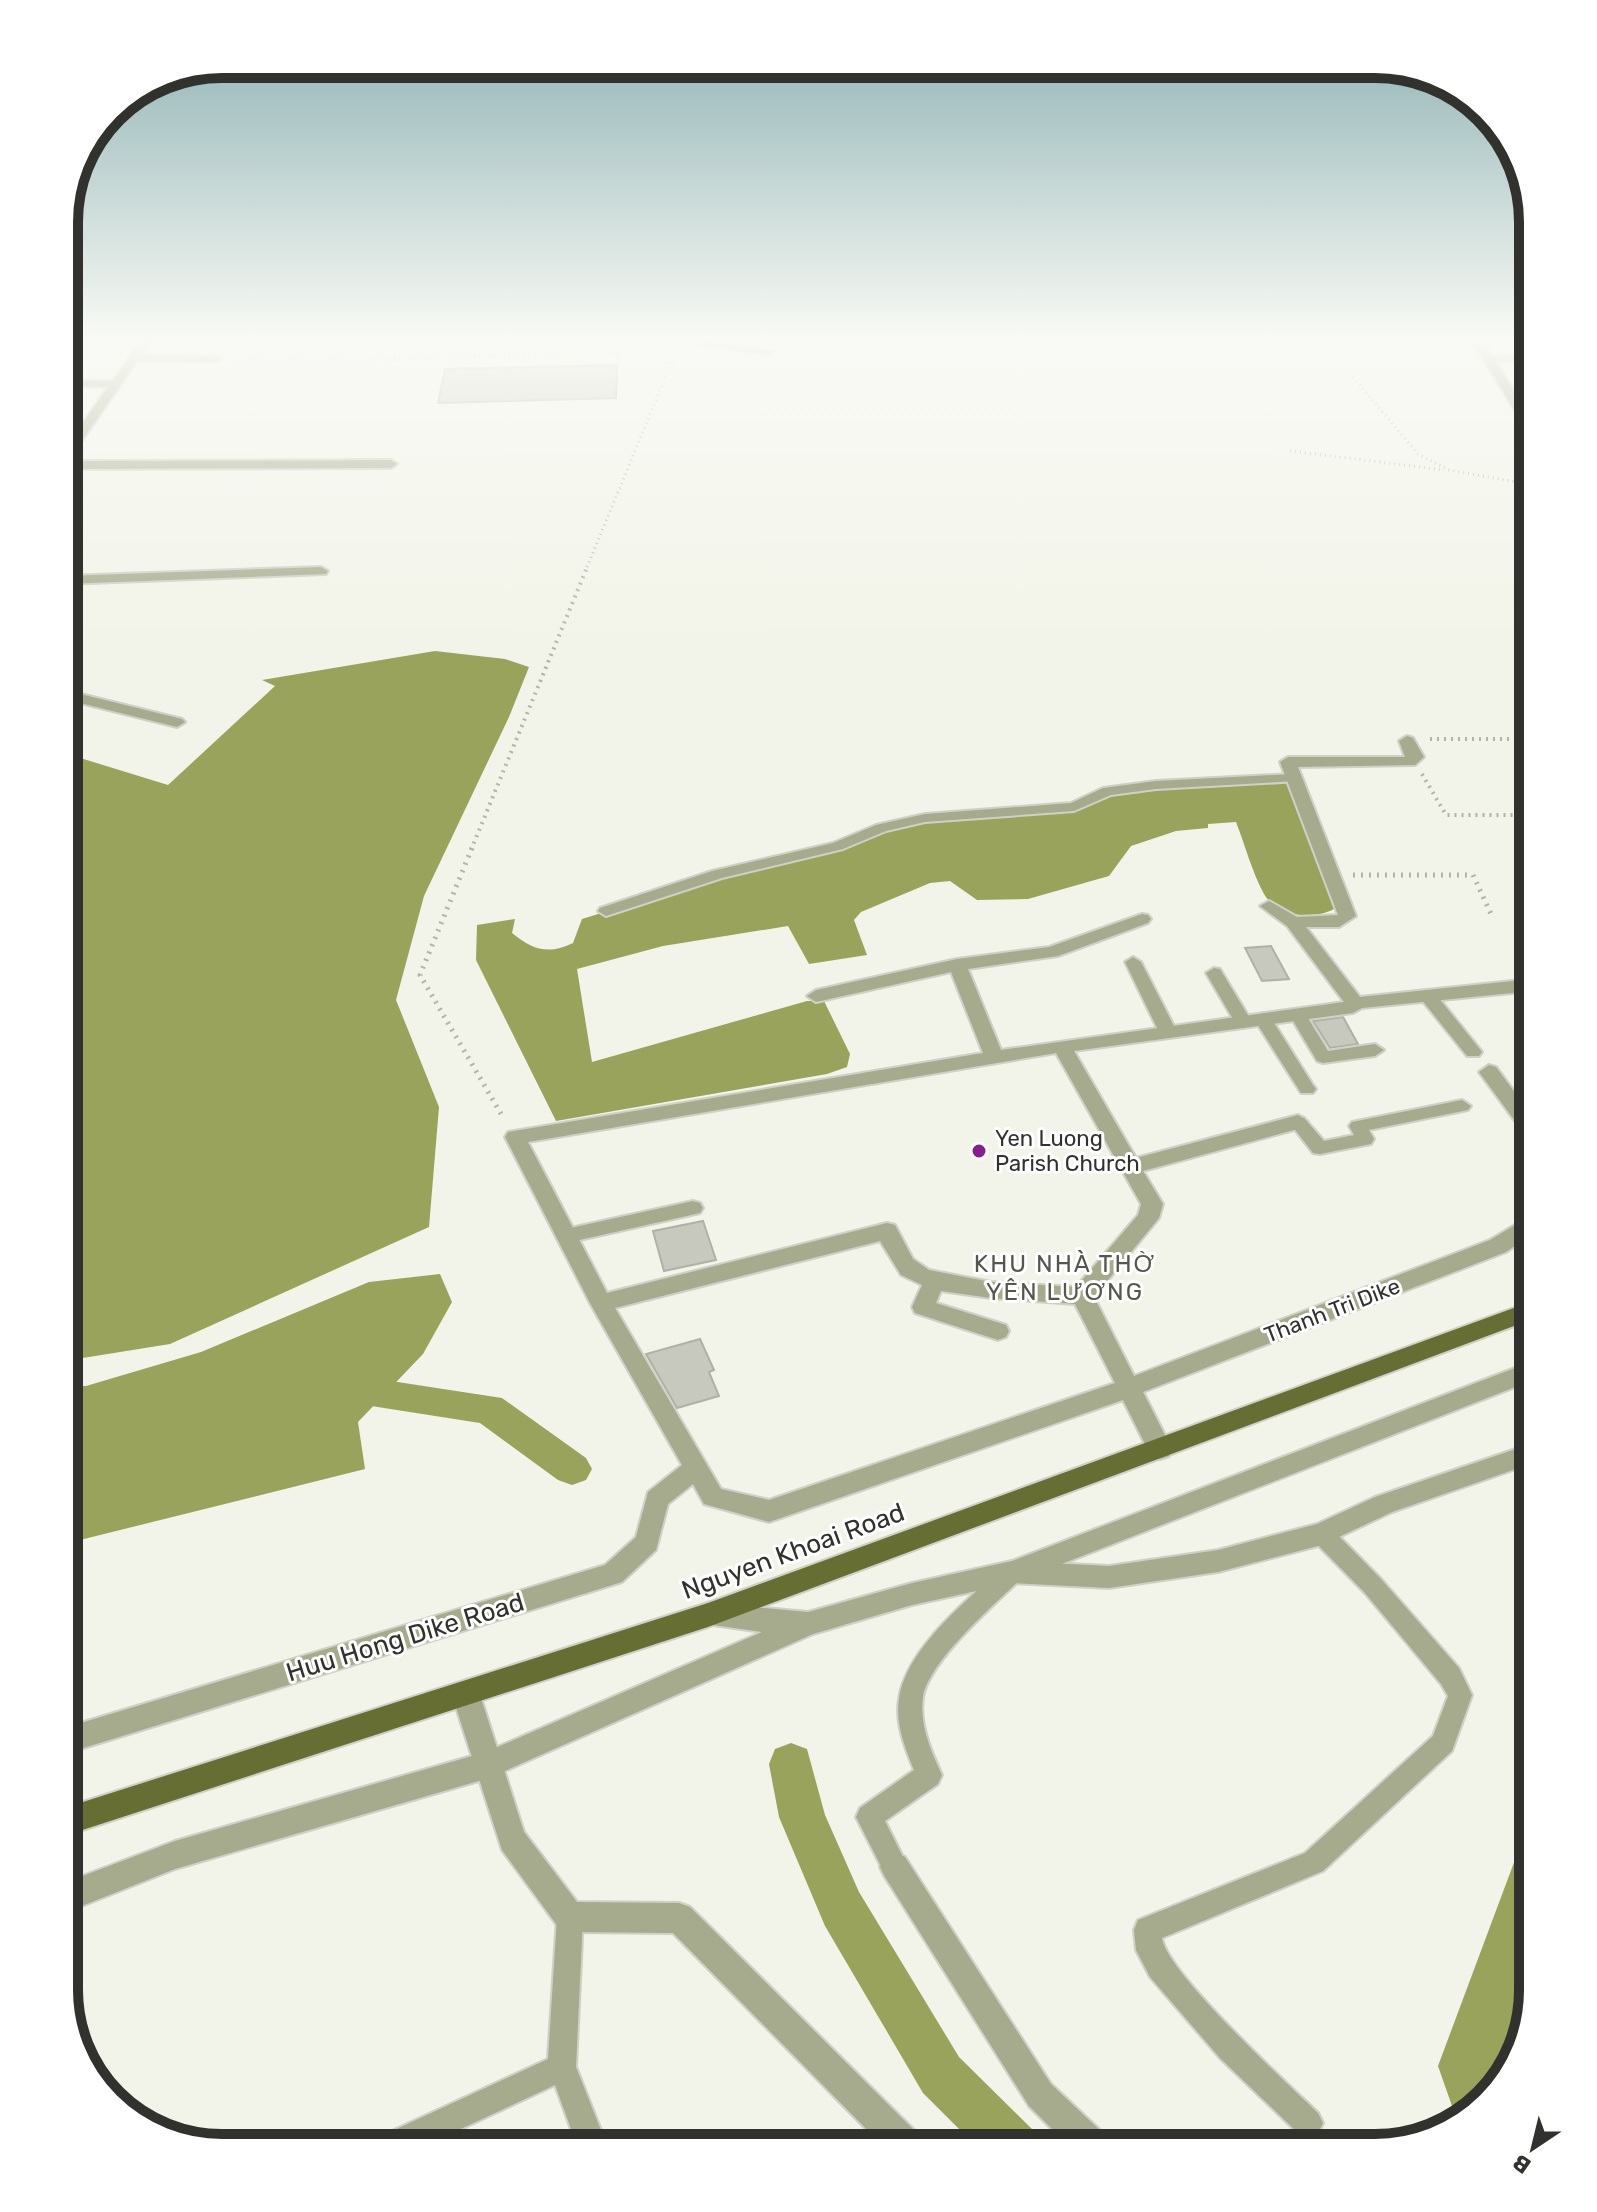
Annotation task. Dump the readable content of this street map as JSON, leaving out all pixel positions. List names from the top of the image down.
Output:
{
  "streets": {
    "main road": ["Nguyen Khoai Road"],
    "street": ["Thanh Tri Dike", "Huu Hong Dike Road"]
  },
  "crossings": [
    ["Thanh Tri Dike", "Huu Hong Dike Road"]
  ],
  "districts": ["KHU NHÀ THỜ YÊN LƯƠNG"],
  "places": ["Yen Luong Parish Church"],
  "north": "bottom left"
}
